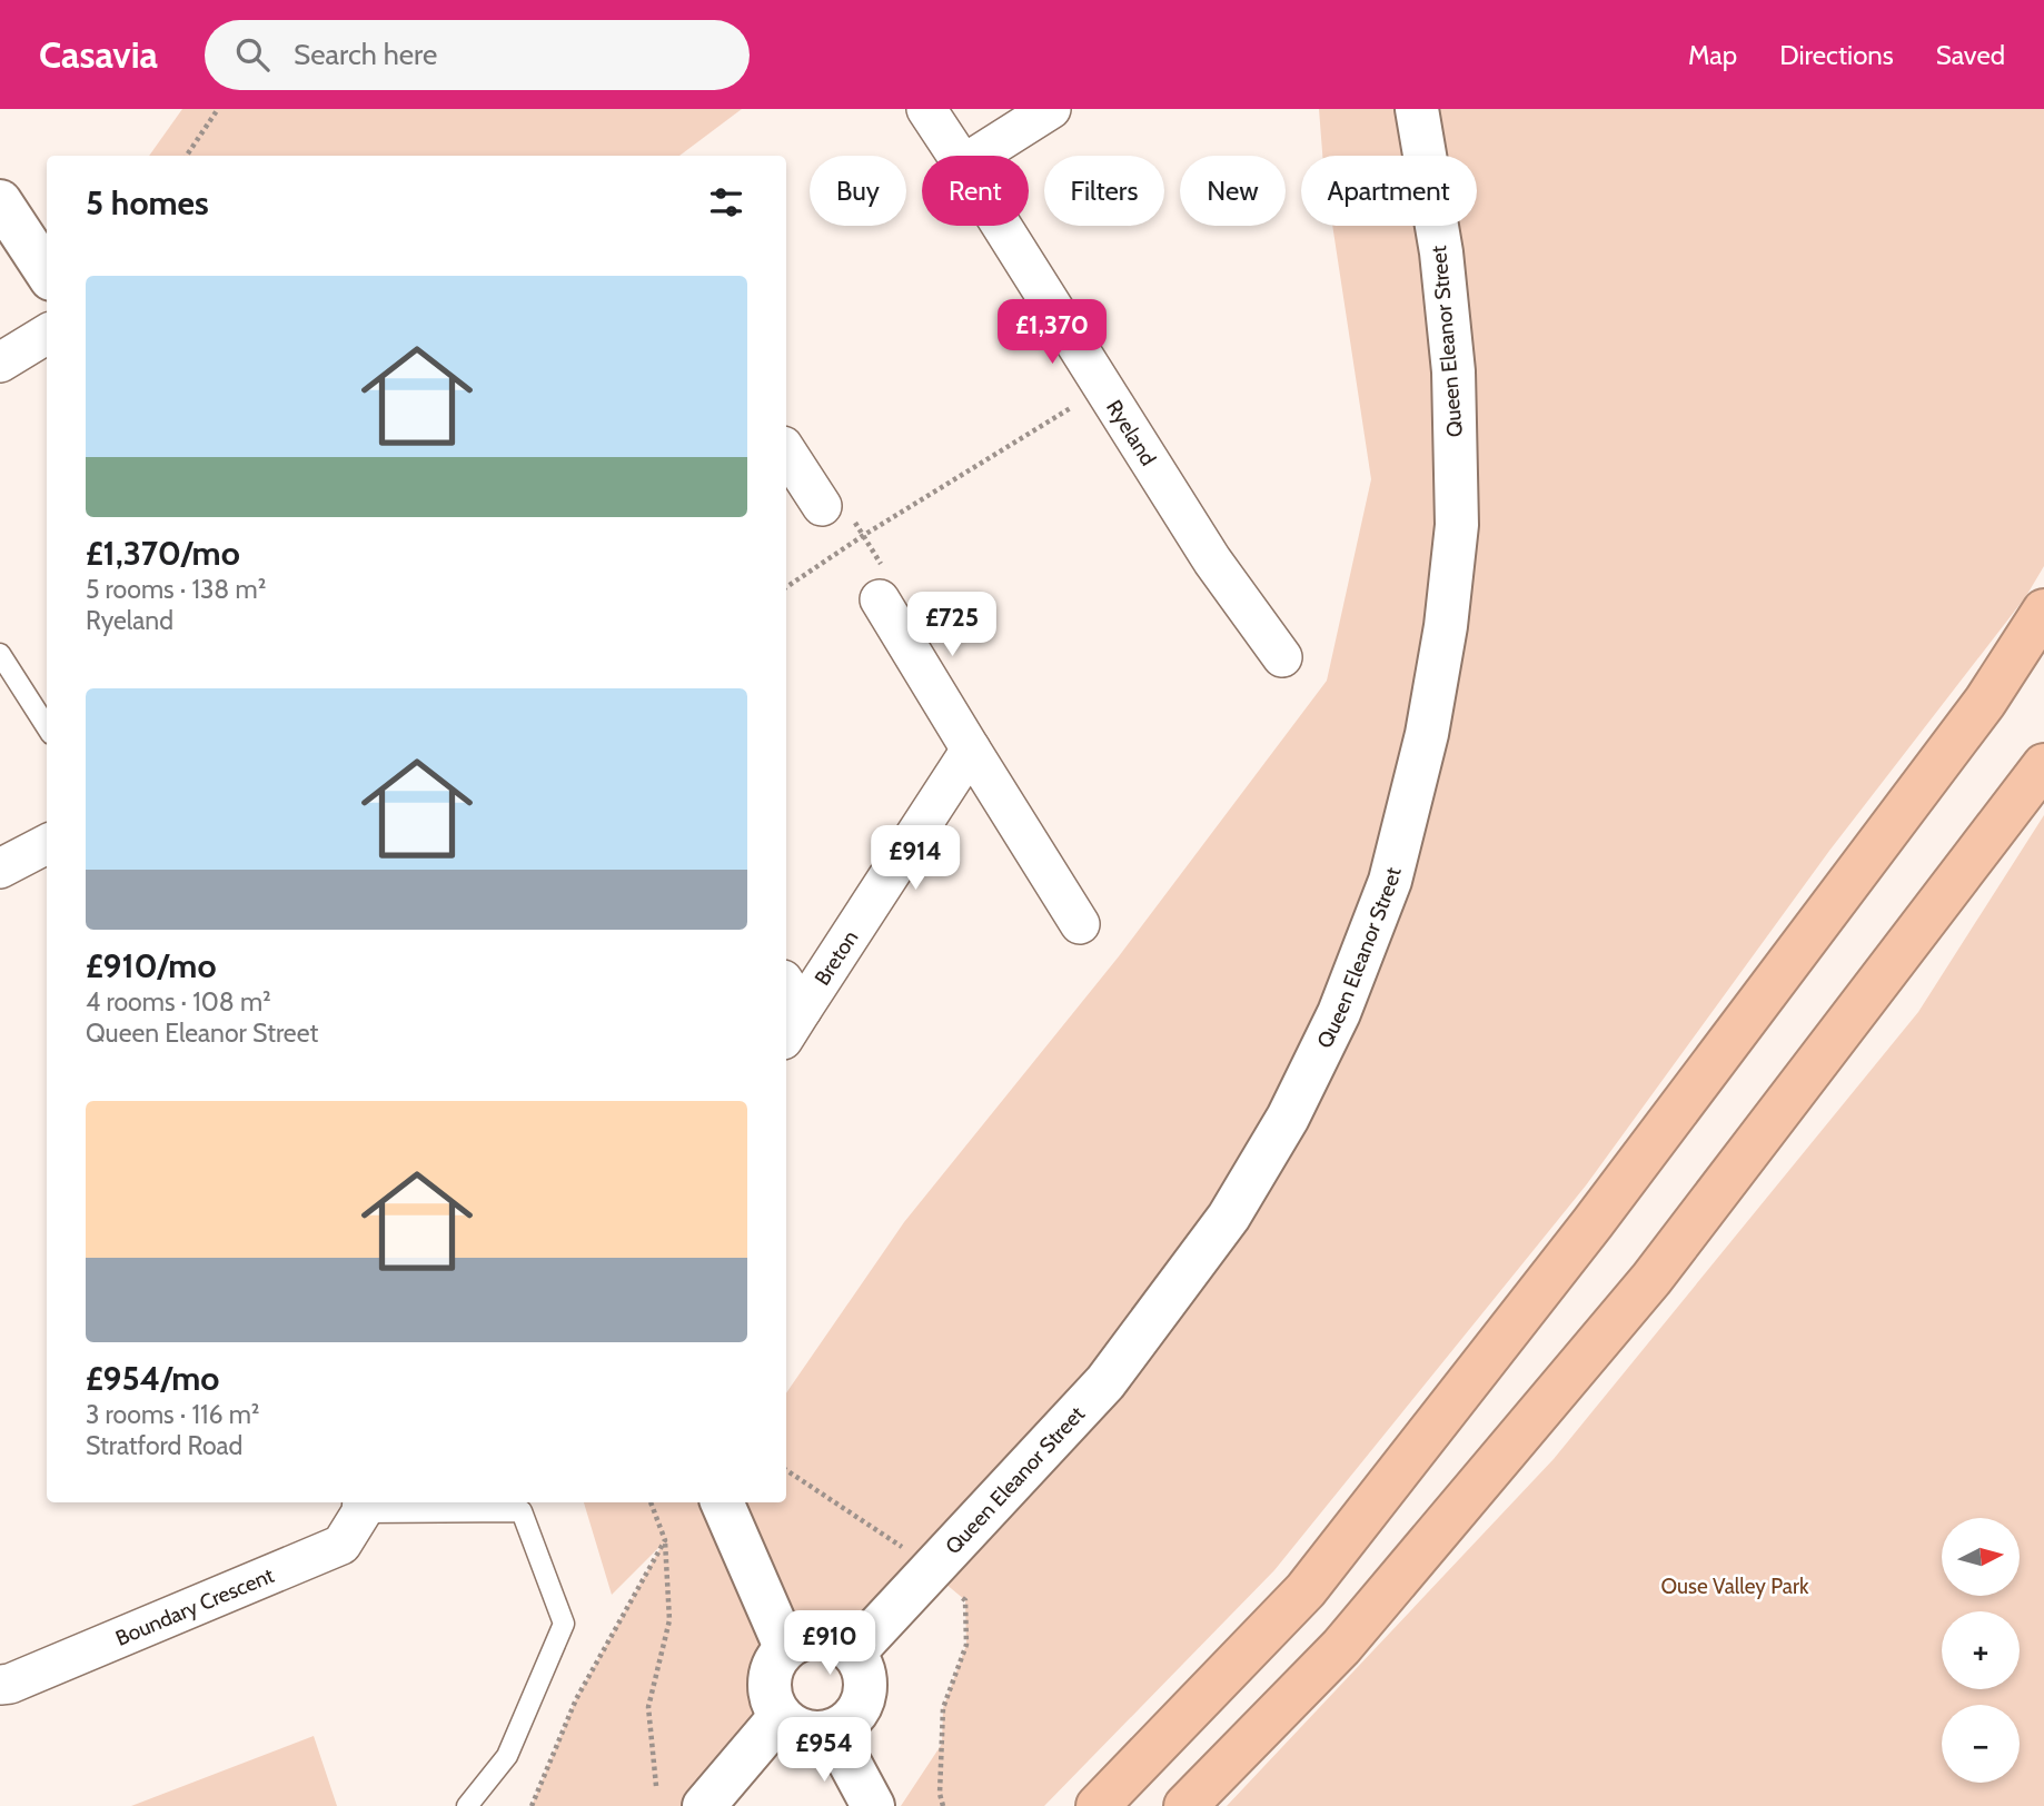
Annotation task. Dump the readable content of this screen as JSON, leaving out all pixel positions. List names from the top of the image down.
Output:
{
  "streets": {
    "street": [
      "Queen Eleanor Street",
      "Ryeland",
      "Breton",
      "Boundary Crescent"
    ]
  },
  "parks": ["Ouse Valley Park"],
  "north": "right",
  "page": {
    "header": "Casavia",
    "search": "Search here",
    "nav": ["Map", "Directions", "Saved"],
    "chip": [
      "Buy",
      "Rent",
      "Filters",
      "New",
      "Apartment"
    ],
    "heading": "5 homes",
    "list": [
      {
        "name": "£1,370/mo",
        "note": "5 rooms · 138 m² · Ryeland"
      },
      {
        "name": "£910/mo",
        "note": "4 rooms · 108 m² · Queen Eleanor Street"
      },
      {
        "name": "£954/mo",
        "note": "3 rooms · 116 m² · Stratford Road"
      }
    ],
    "price": [
      "£1,370",
      "£725",
      "£914",
      "£910",
      "£954"
    ],
    "map_buttons": ["+", "−"]
  }
}
